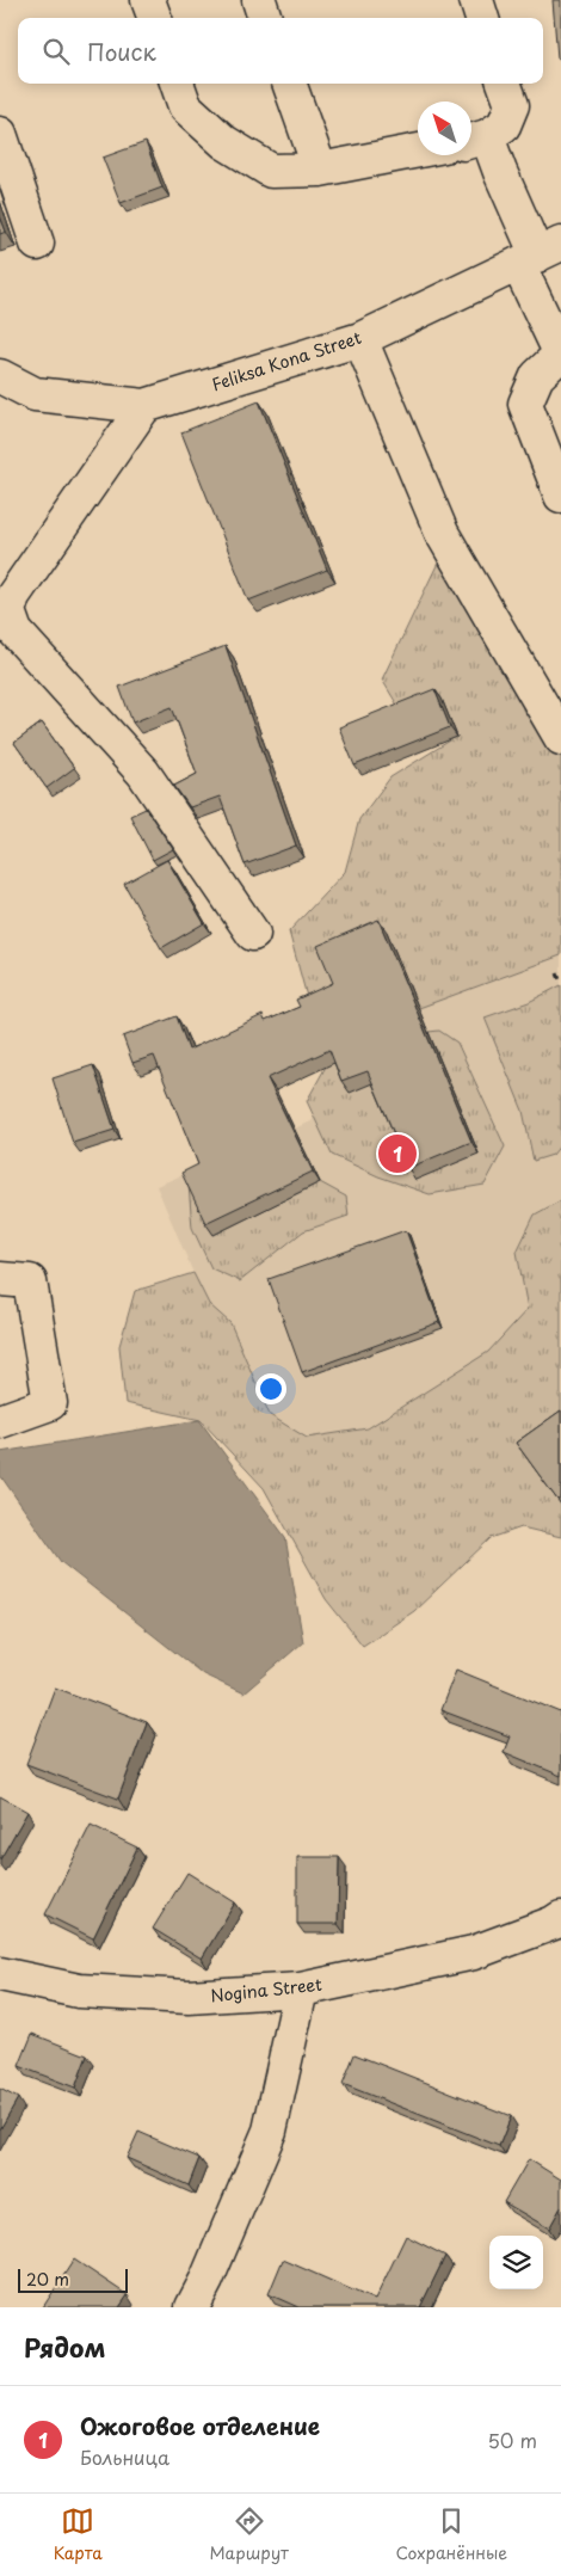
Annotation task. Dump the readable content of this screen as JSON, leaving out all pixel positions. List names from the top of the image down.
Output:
{
  "streets": {
    "street": ["Feliksa Kona Street", "Nogina Street"]
  },
  "scale_bar": "20 m",
  "north": "top left",
  "page": {
    "search": "Поиск",
    "pins": "1",
    "scale": "20 m",
    "heading": "Рядом",
    "list": [
      {
        "mark": "1",
        "name": "Ожоговое отделение",
        "note": "Больница",
        "value": "50 m"
      }
    ],
    "nav": ["Карта", "Маршрут", "Сохранённые"]
  }
}
